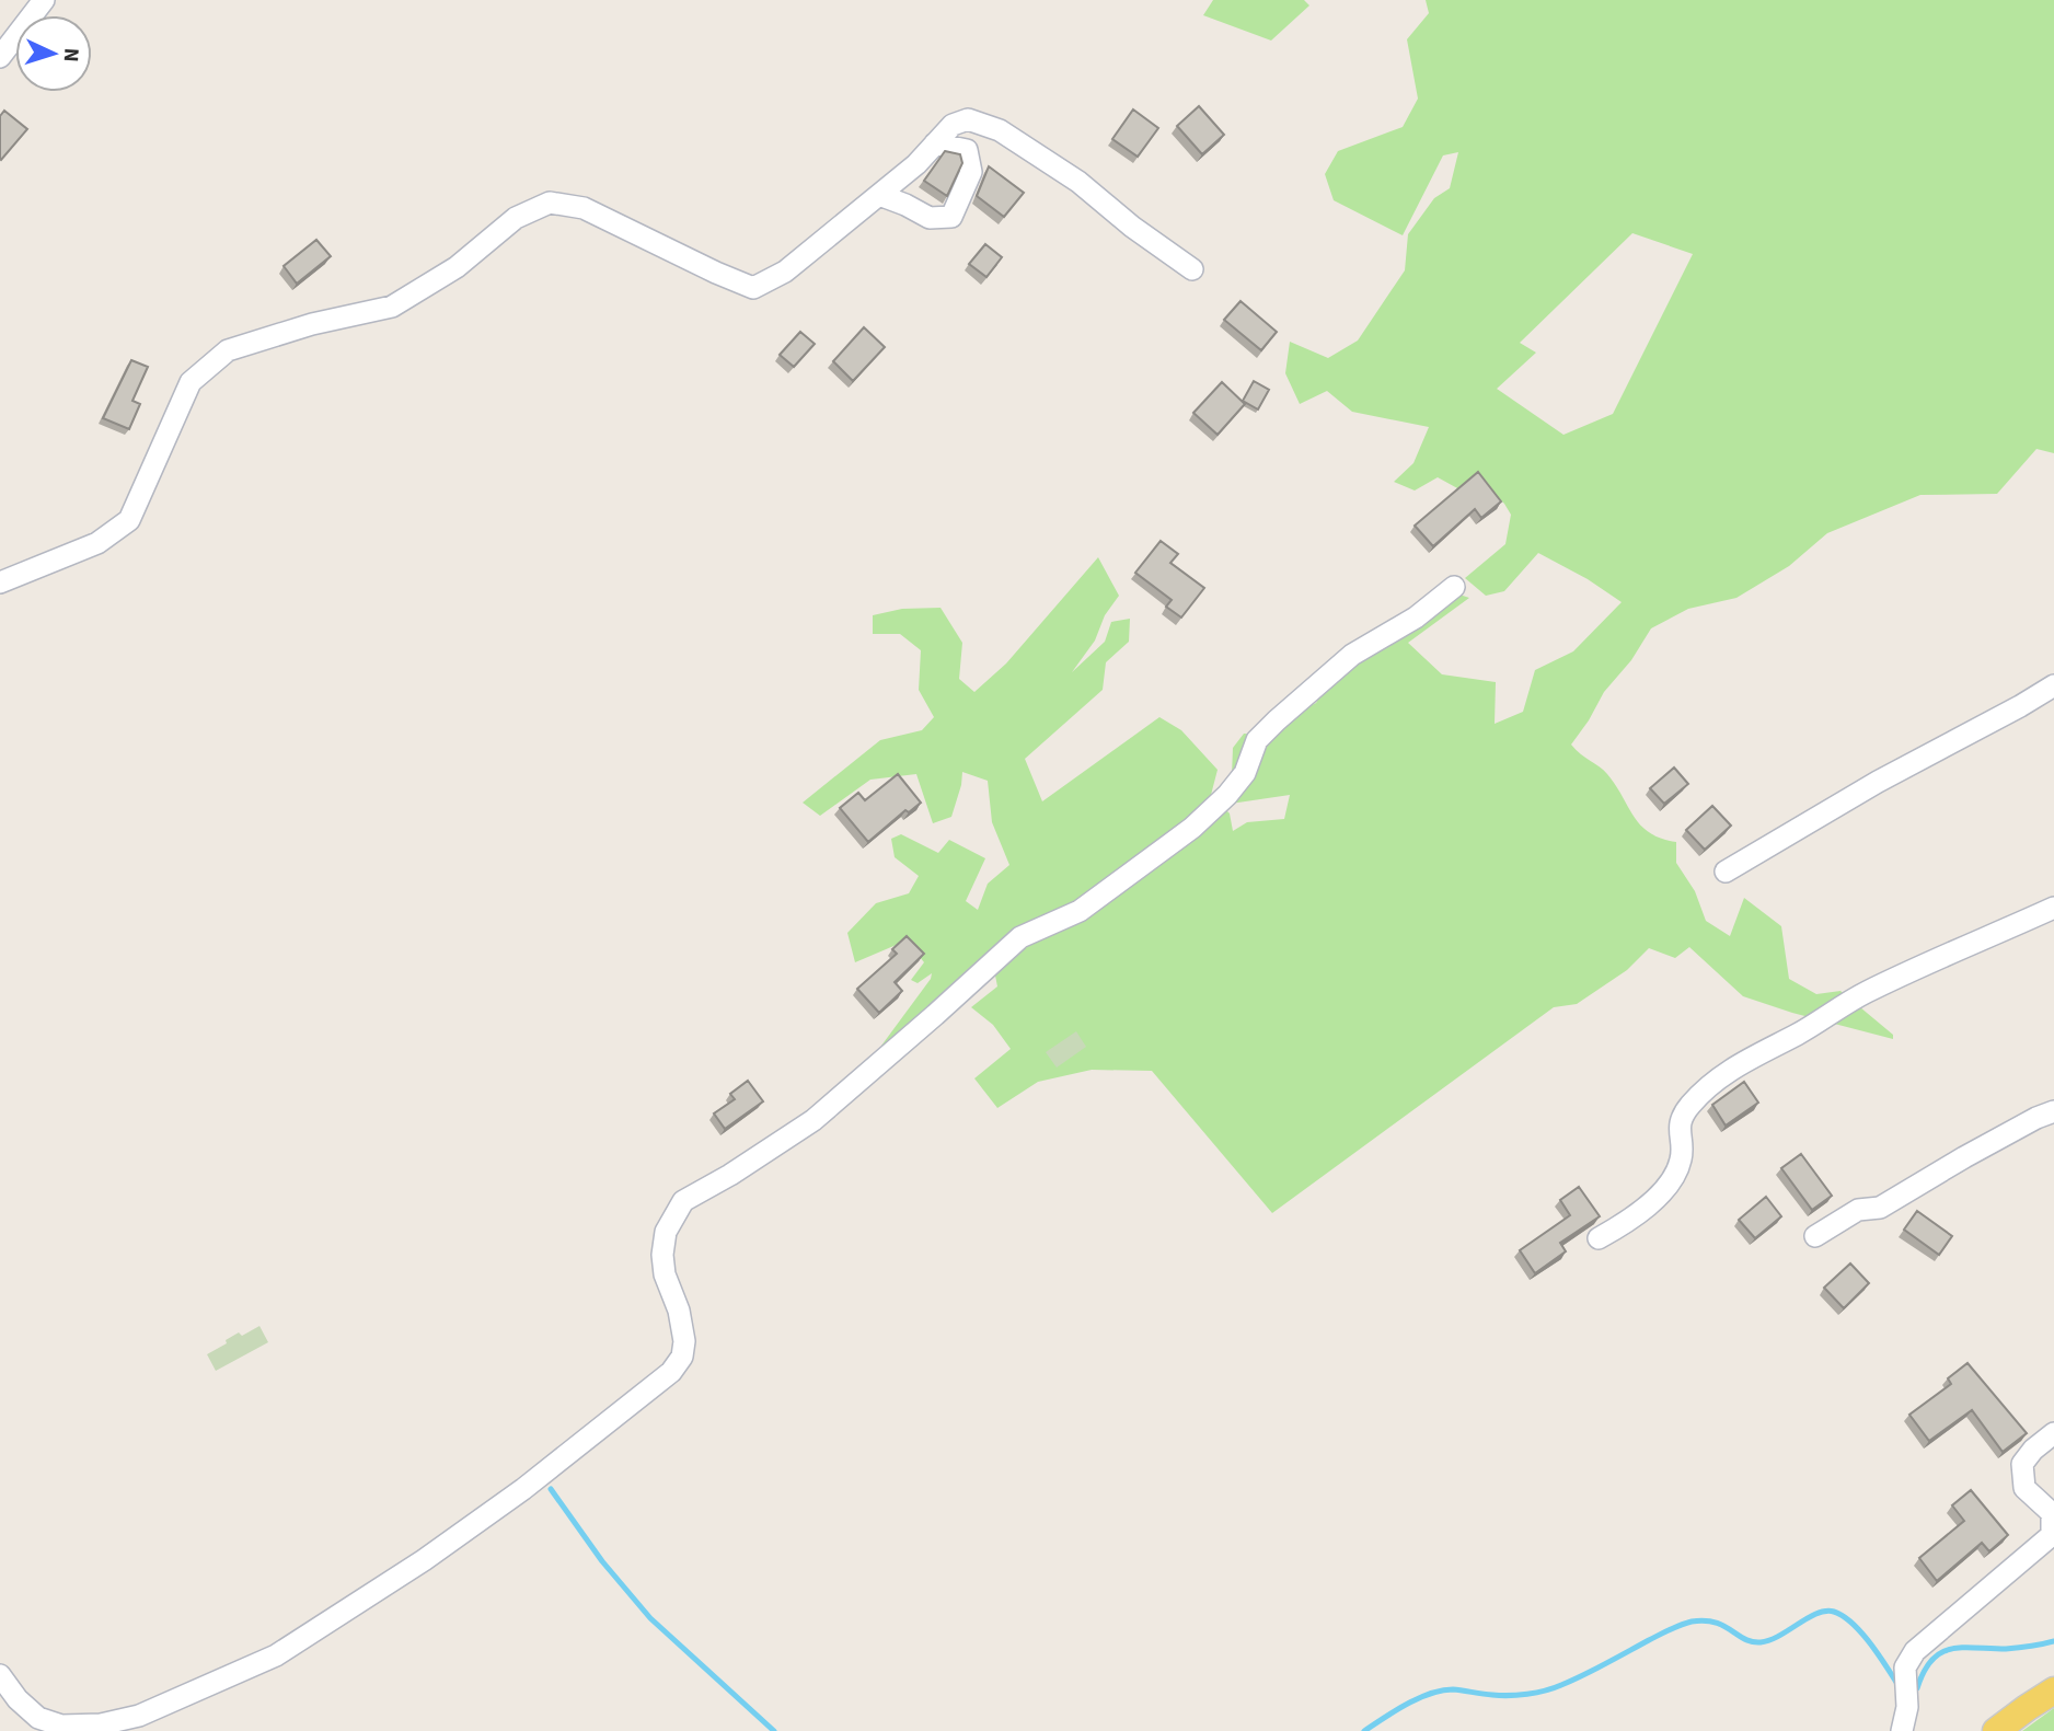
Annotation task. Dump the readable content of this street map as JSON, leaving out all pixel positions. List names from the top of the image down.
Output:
{
  "north": "right"
}
